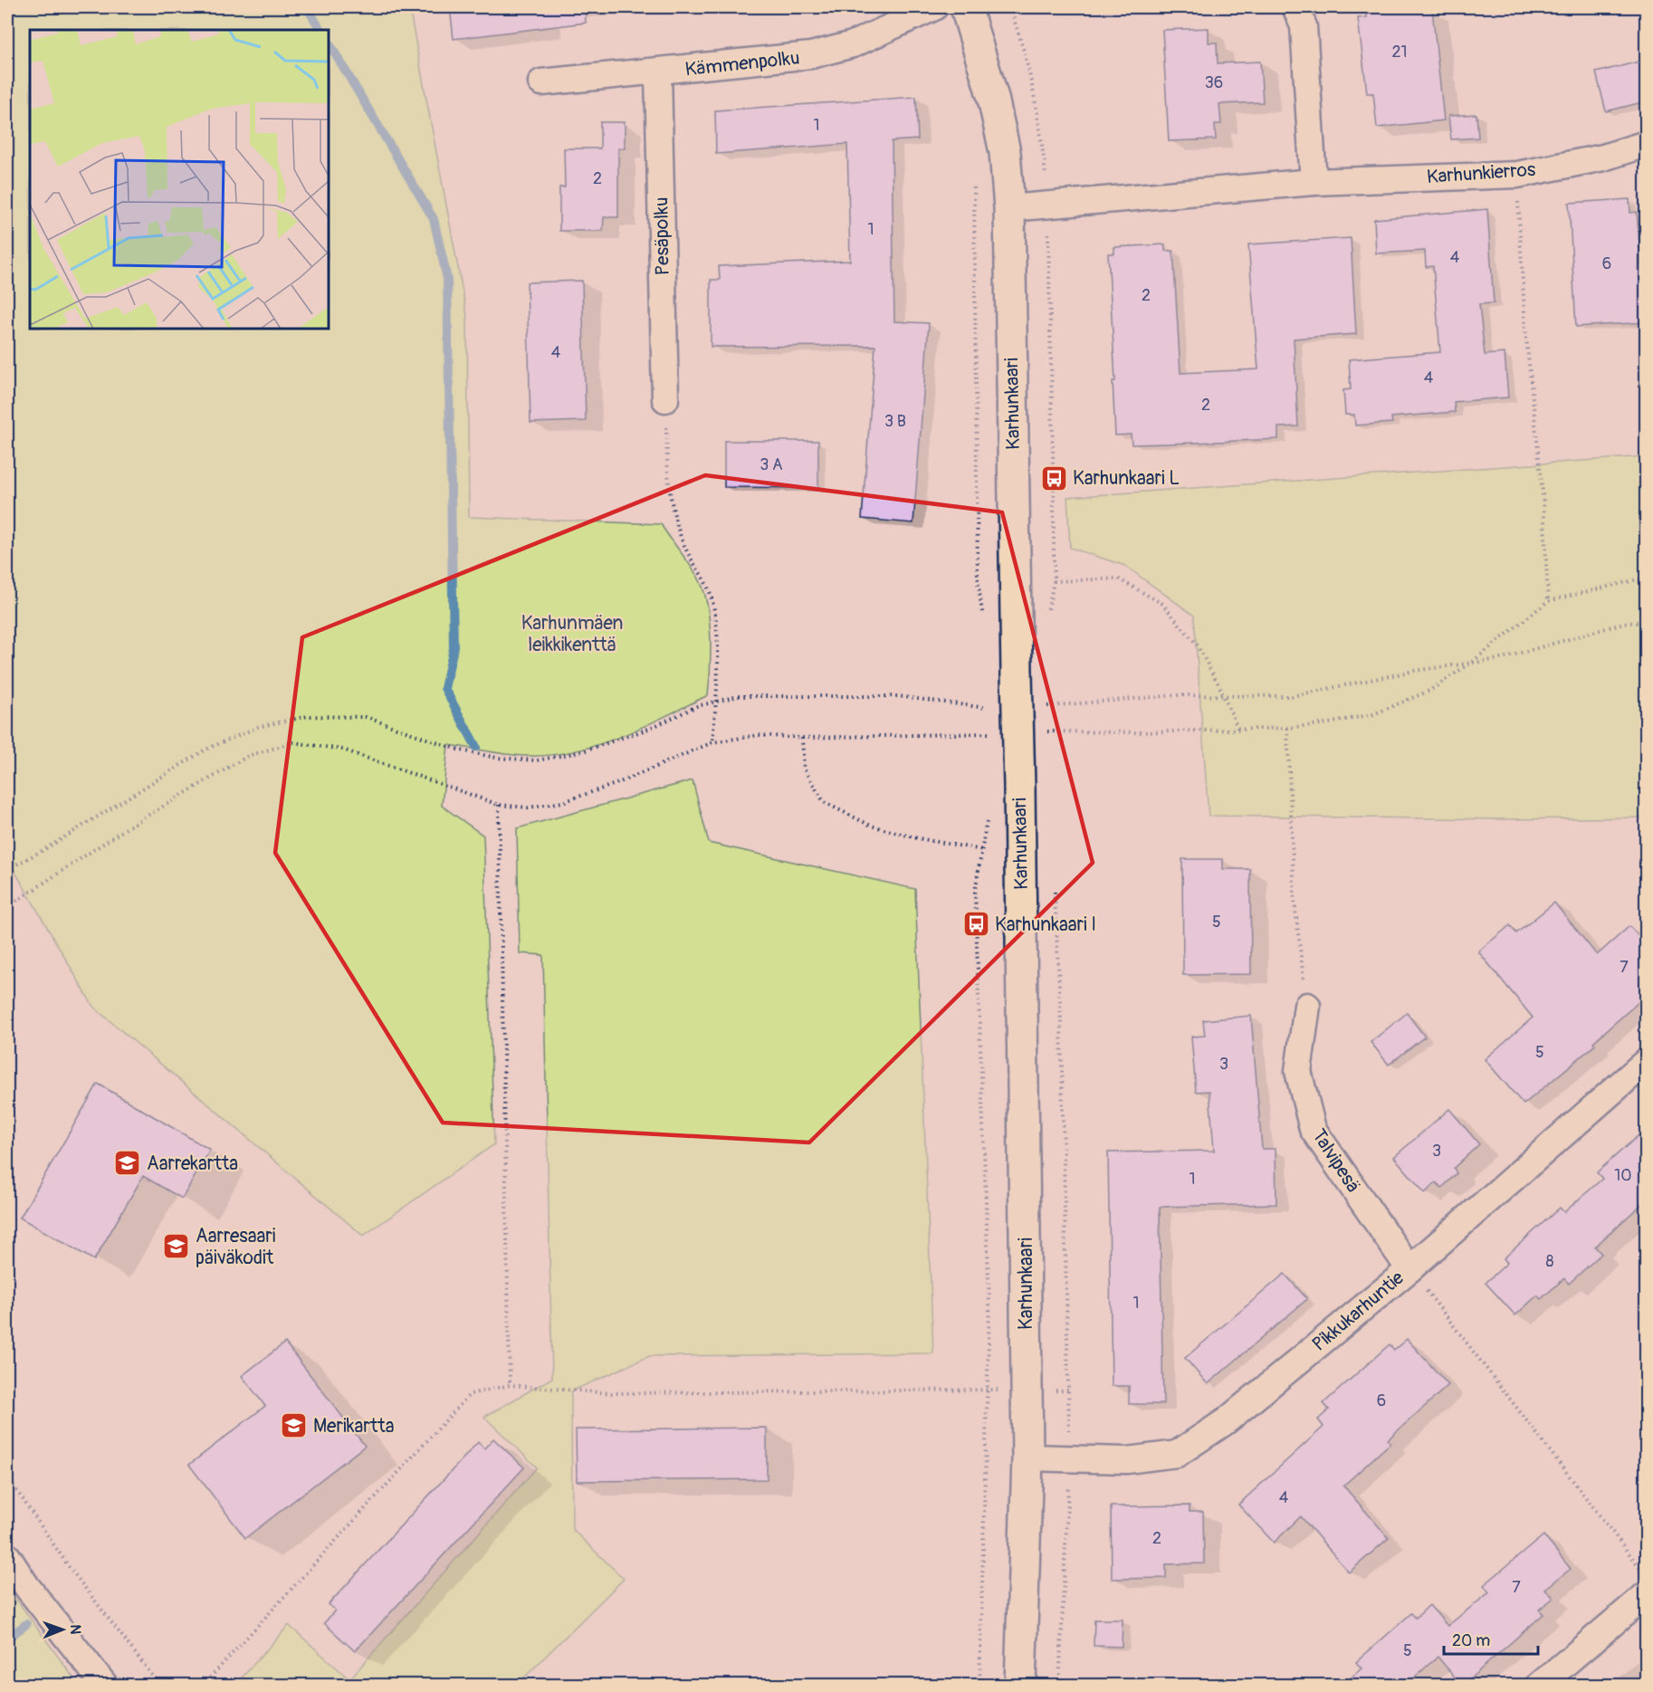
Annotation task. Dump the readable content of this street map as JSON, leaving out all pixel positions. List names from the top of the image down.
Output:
{
  "streets": {
    "street": [
      "Kämmenpolku",
      "Karhunkierros",
      "Pesäpolku",
      "Karhunkaari",
      "Talvipesä",
      "Pikkukarhuntie"
    ]
  },
  "crossings": [
    ["Kämmenpolku", "Pesäpolku"],
    ["Karhunkierros", "Karhunkaari"],
    ["Karhunkaari", "Pikkukarhuntie"],
    ["Talvipesä", "Pikkukarhuntie"]
  ],
  "parks": ["Karhunmäen leikkikenttä"],
  "places": {
    "bus stop": ["Karhunkaari L", "Karhunkaari I"],
    "school or university": ["Aarrekartta", "Aarresaari päiväkodit", "Merikartta"]
  },
  "house_numbers": [
    "21",
    "36",
    "1",
    "2",
    "1",
    "4",
    "6",
    "2",
    "4",
    "4",
    "2",
    "3 B",
    "3 A",
    "5",
    "7",
    "5",
    "3",
    "3",
    "10",
    "1",
    "8",
    "1",
    "6",
    "4",
    "2",
    "7",
    "5"
  ],
  "scale_bar": "20 m",
  "north": "right"
}
